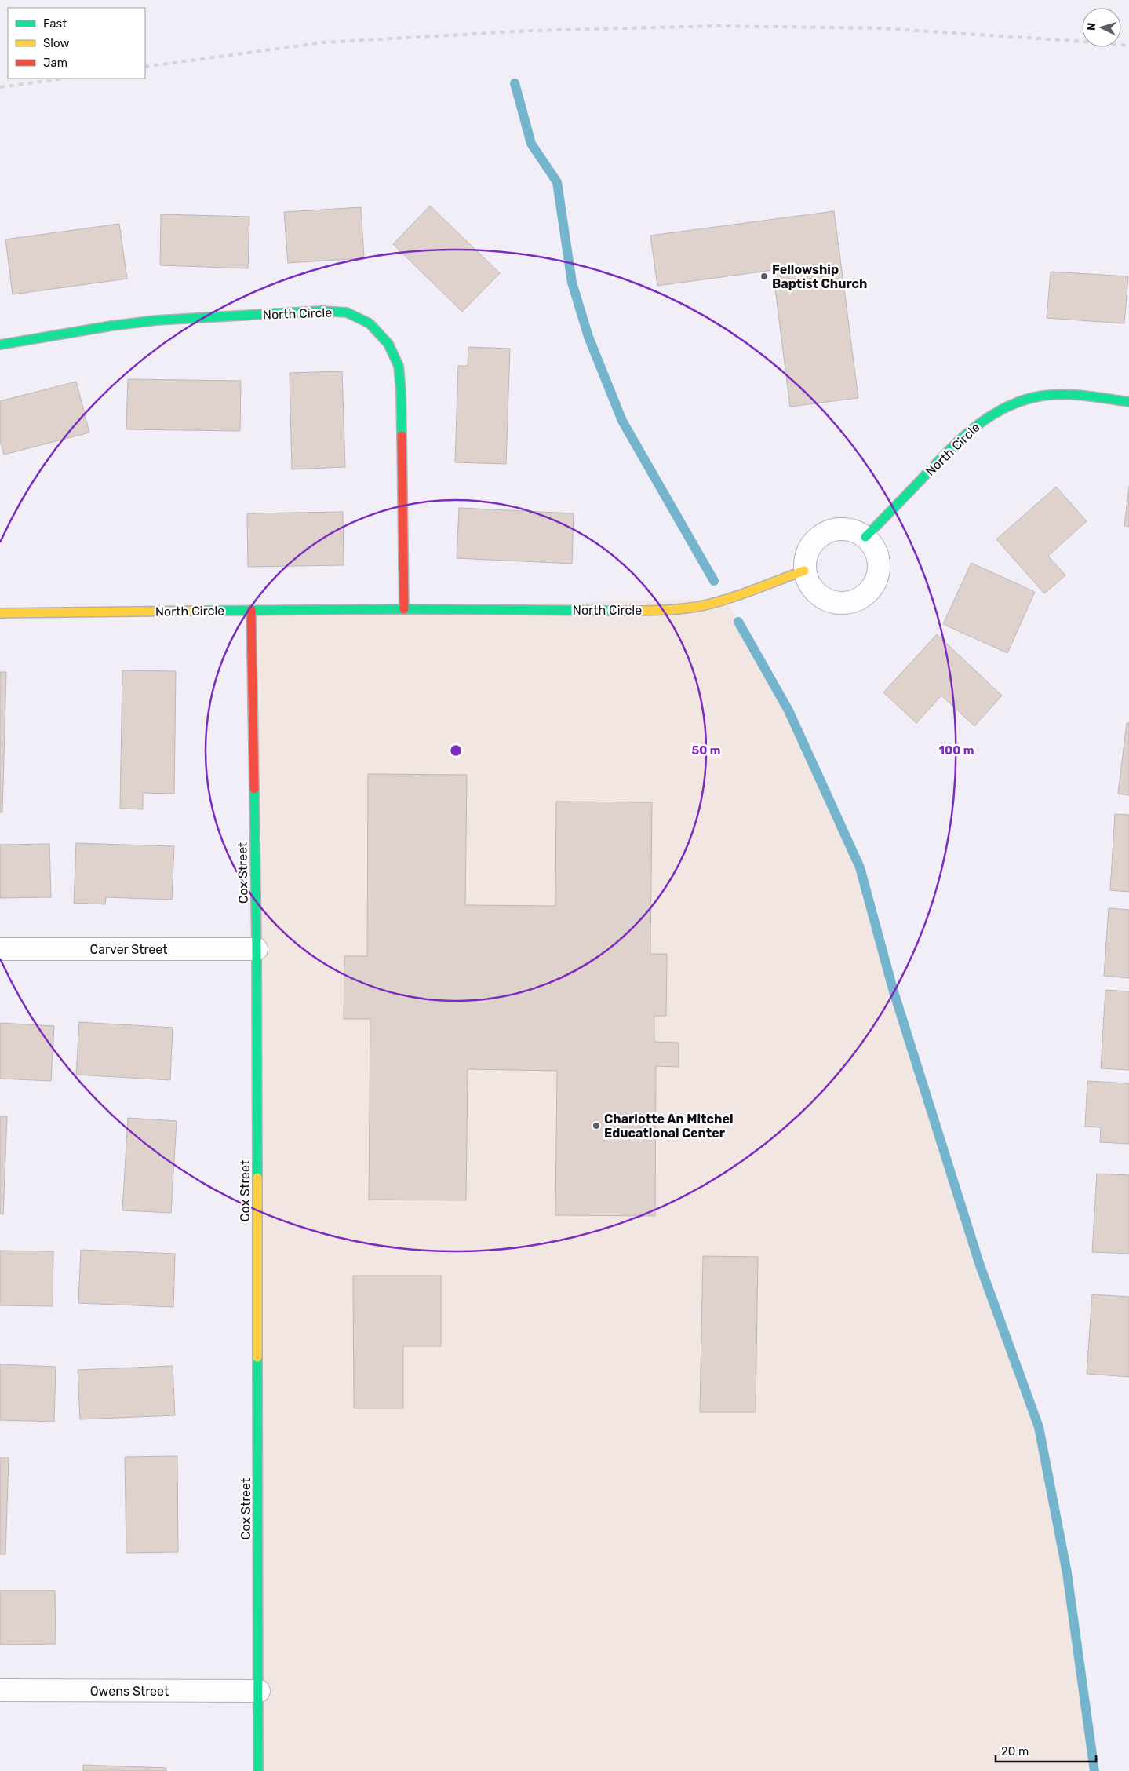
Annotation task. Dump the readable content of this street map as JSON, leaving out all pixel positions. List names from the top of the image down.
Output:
{
  "streets": {
    "street": [
      "North Circle",
      "Cox Street",
      "Carver Street",
      "Owens Street"
    ]
  },
  "crossings": [
    ["North Circle", "Cox Street"],
    ["Cox Street", "Carver Street"],
    ["Cox Street", "Owens Street"]
  ],
  "places": ["Fellowship Baptist Church", "Charlotte An Mitchel Educational Center"],
  "legend": ["Fast", "Slow", "Jam"],
  "scale_bar": "20 m",
  "north": "left",
  "rings": ["50 m", "100 m"]
}
